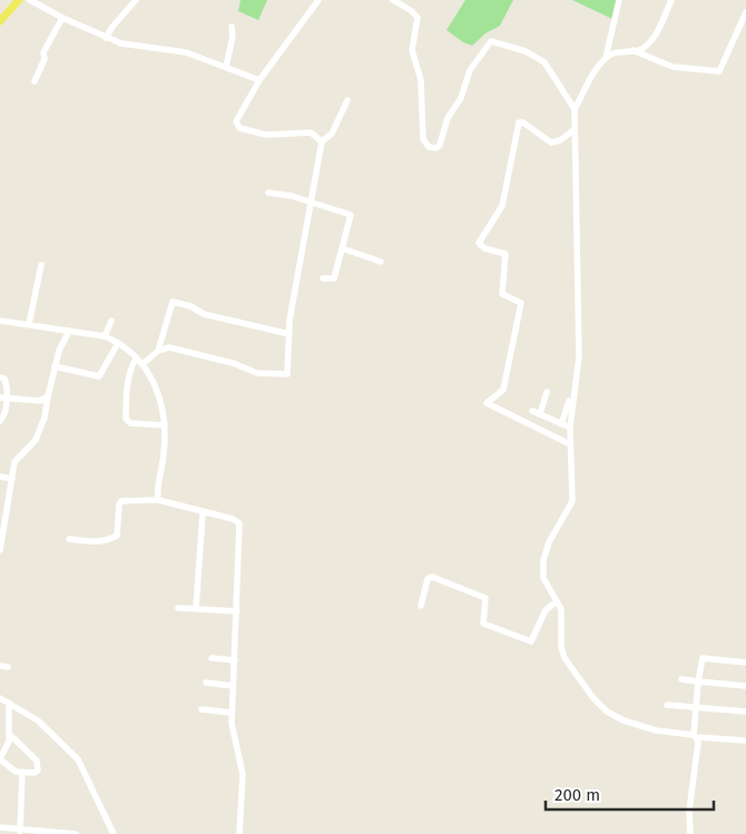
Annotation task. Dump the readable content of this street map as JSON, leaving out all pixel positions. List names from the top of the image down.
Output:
{
  "scale_bar": "200 m"
}
